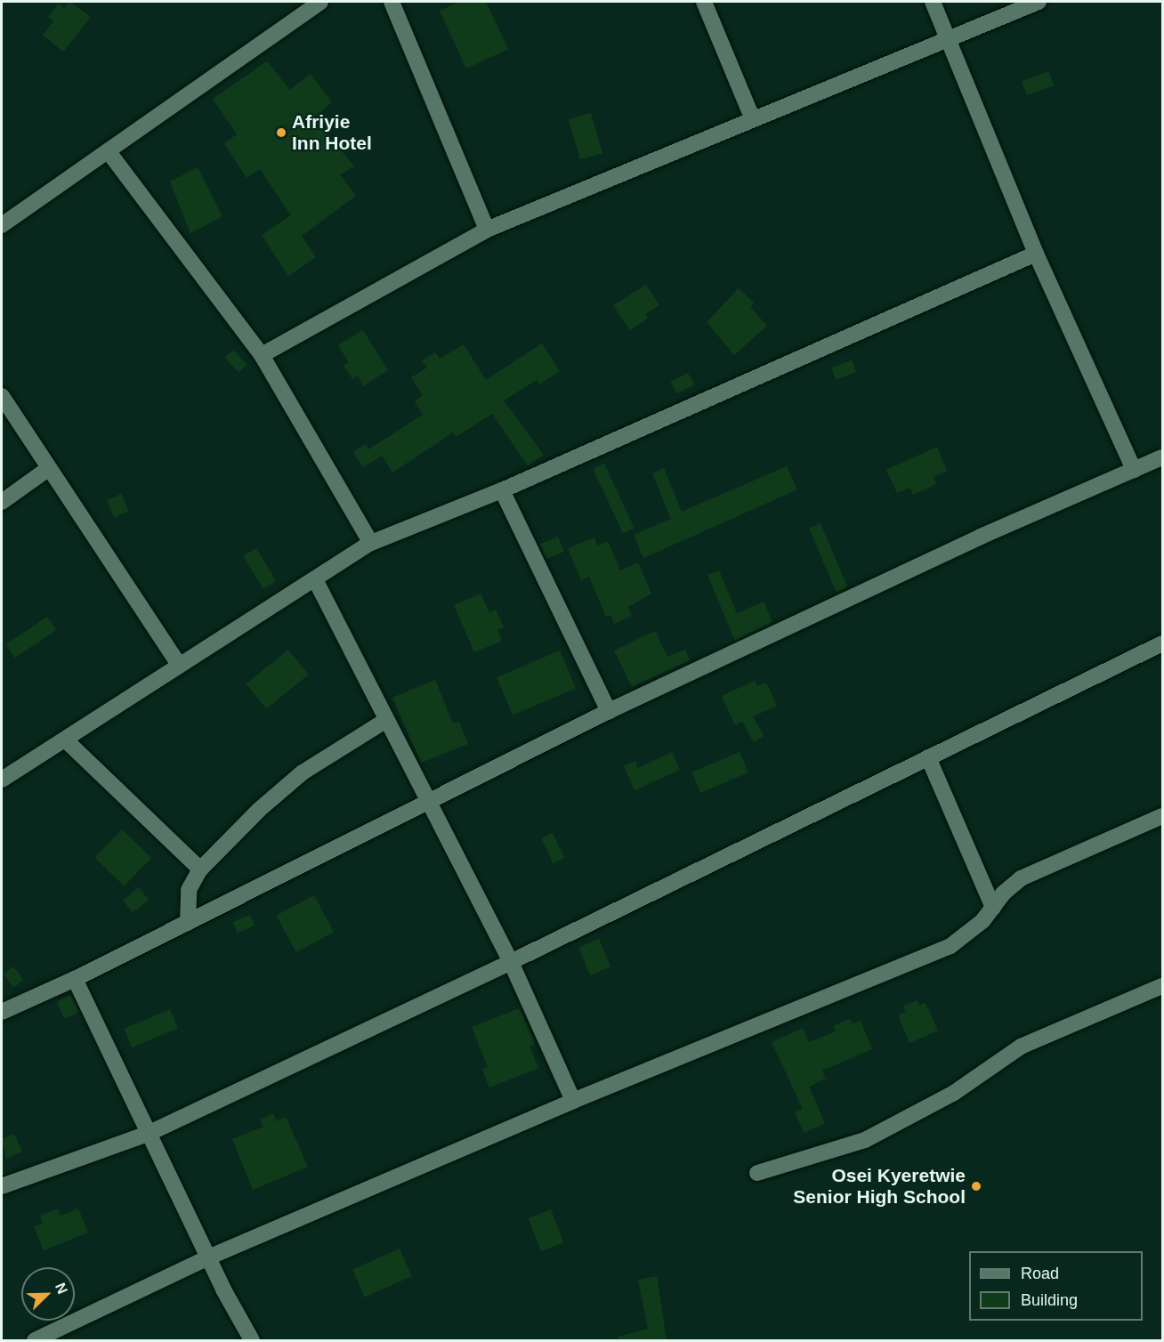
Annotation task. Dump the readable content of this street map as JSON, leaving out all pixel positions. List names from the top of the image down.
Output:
{
  "places": ["Afriyie Inn Hotel", "Osei Kyeretwie Senior High School"],
  "legend": ["Road", "Building"],
  "north": "top right"
}
